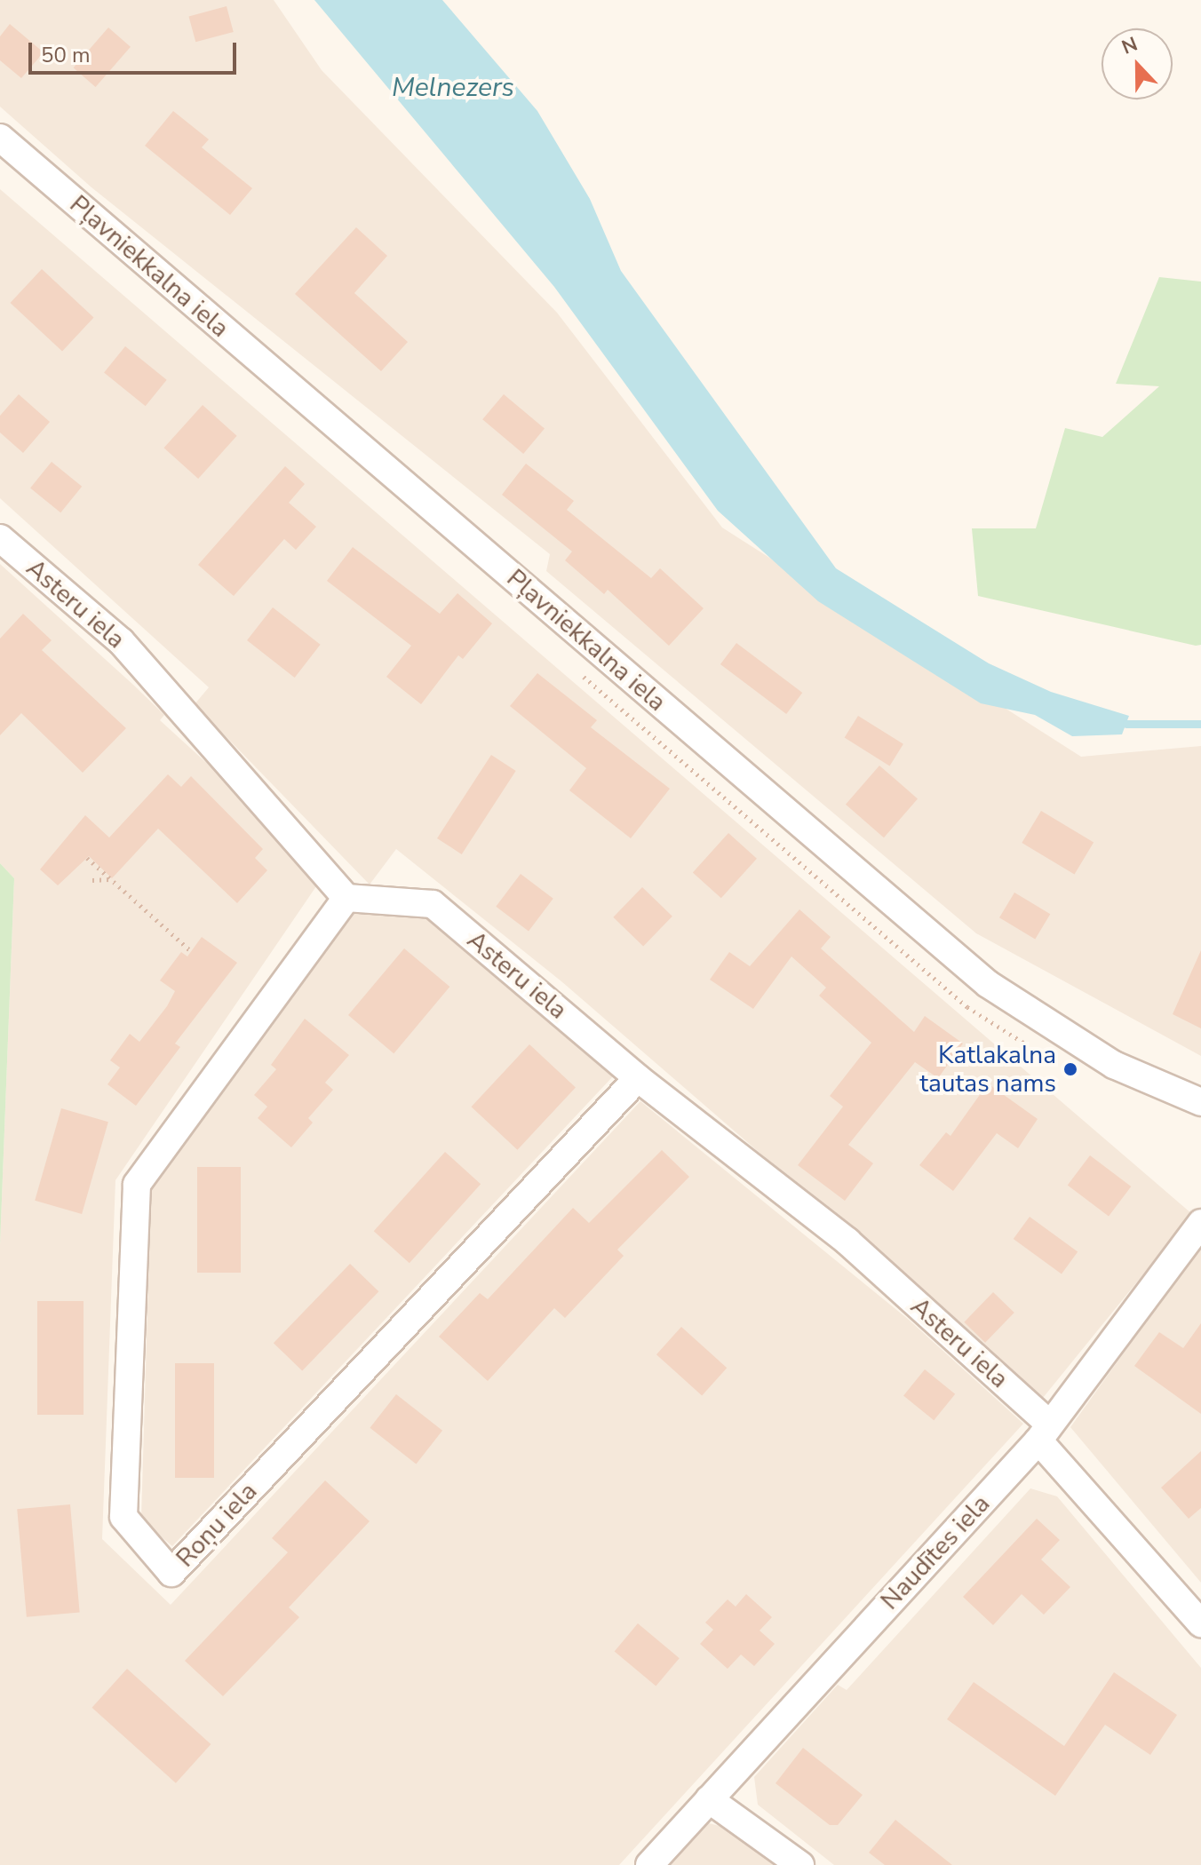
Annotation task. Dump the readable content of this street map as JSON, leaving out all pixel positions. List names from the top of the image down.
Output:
{
  "streets": {
    "street": [
      "Pļavniekkalna iela",
      "Asteru iela",
      "Roņu iela",
      "Naudītes iela"
    ]
  },
  "crossings": [
    ["Asteru iela", "Roņu iela"],
    ["Asteru iela", "Naudītes iela"]
  ],
  "water": ["Melnezers"],
  "places": ["Katlakalna tautas nams"],
  "scale_bar": "50 m",
  "north": "top"
}
